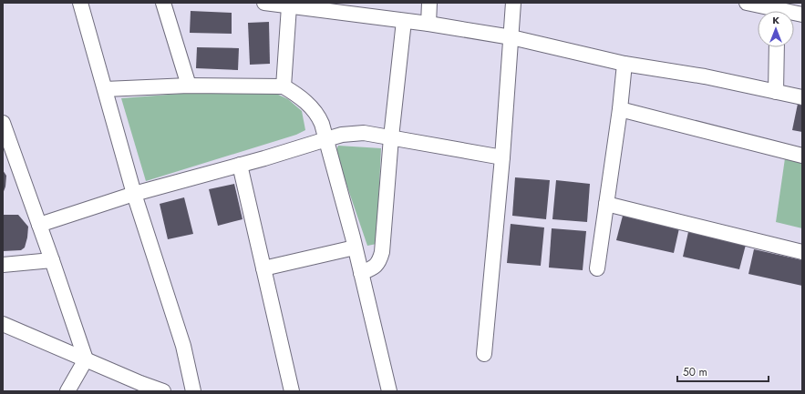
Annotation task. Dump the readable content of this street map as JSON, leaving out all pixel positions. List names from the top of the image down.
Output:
{
  "scale_bar": "50 m",
  "north": "top"
}
